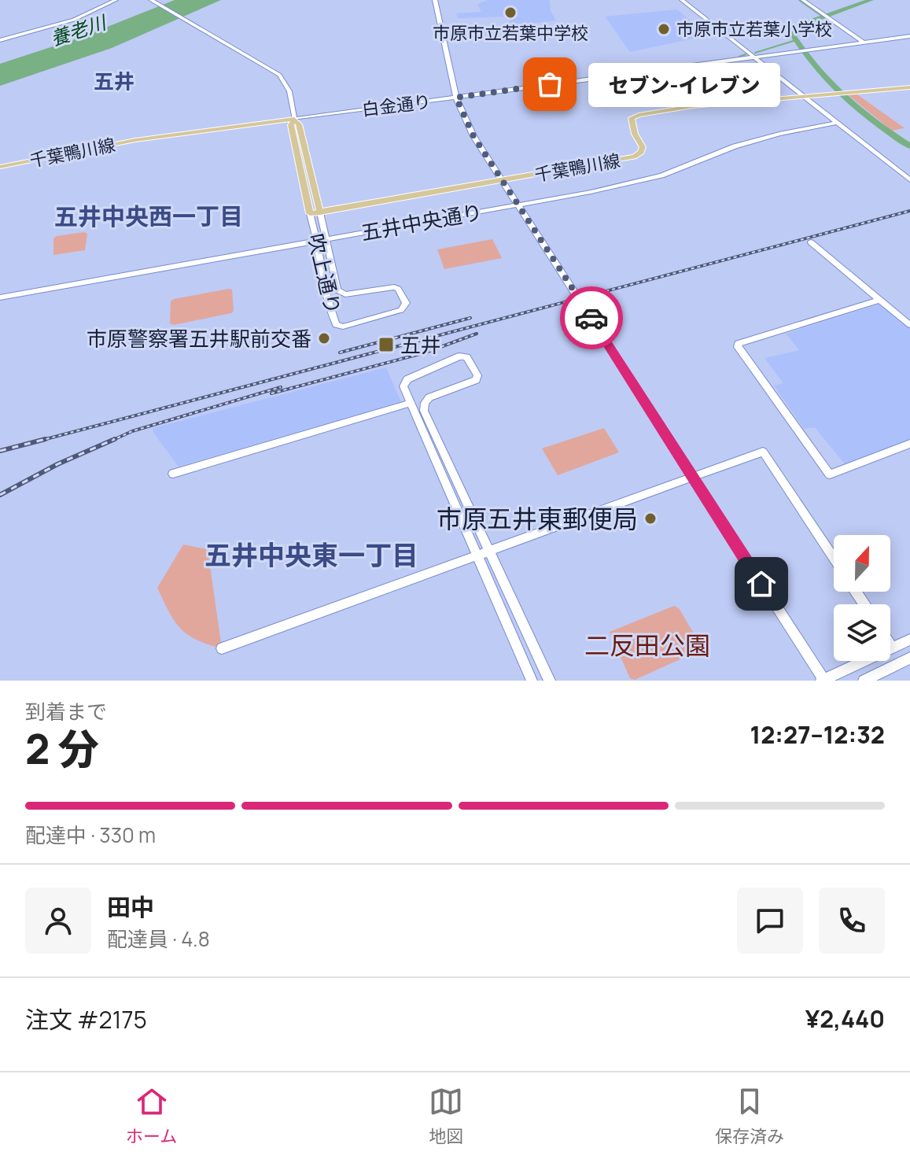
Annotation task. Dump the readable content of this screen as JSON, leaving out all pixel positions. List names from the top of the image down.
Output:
{
  "streets": {
    "main road": ["千葉鴨川線", "吹上通り"],
    "street": ["白金通り", "五井中央通り"]
  },
  "crossings": [
    ["白金通り", "千葉鴨川線"],
    ["白金通り", "吹上通り"],
    ["千葉鴨川線", "吹上通り"],
    ["五井中央通り", "吹上通り"]
  ],
  "districts": ["五井", "五井中央西一丁目", "五井中央東一丁目"],
  "water": ["養老川"],
  "parks": ["二反田公園"],
  "places": {
    "other": [
      "市原市立若葉中学校",
      "市原市立若葉小学校",
      "セブン-イレブン",
      "市原警察署五井駅前交番",
      "市原五井東郵便局"
    ],
    "transit": ["五井"]
  },
  "north": "top",
  "page": {
    "bubble": "セブン-イレブン",
    "heading": ["2 分", "到着まで", "12:27–12:32"],
    "panel": [
      "田中",
      "配達員 · 4.8",
      "注文 #2175",
      "¥2,440"
    ],
    "bar": "配達中 · 330 m",
    "tabs": ["ホーム", "地図", "保存済み"]
  }
}
